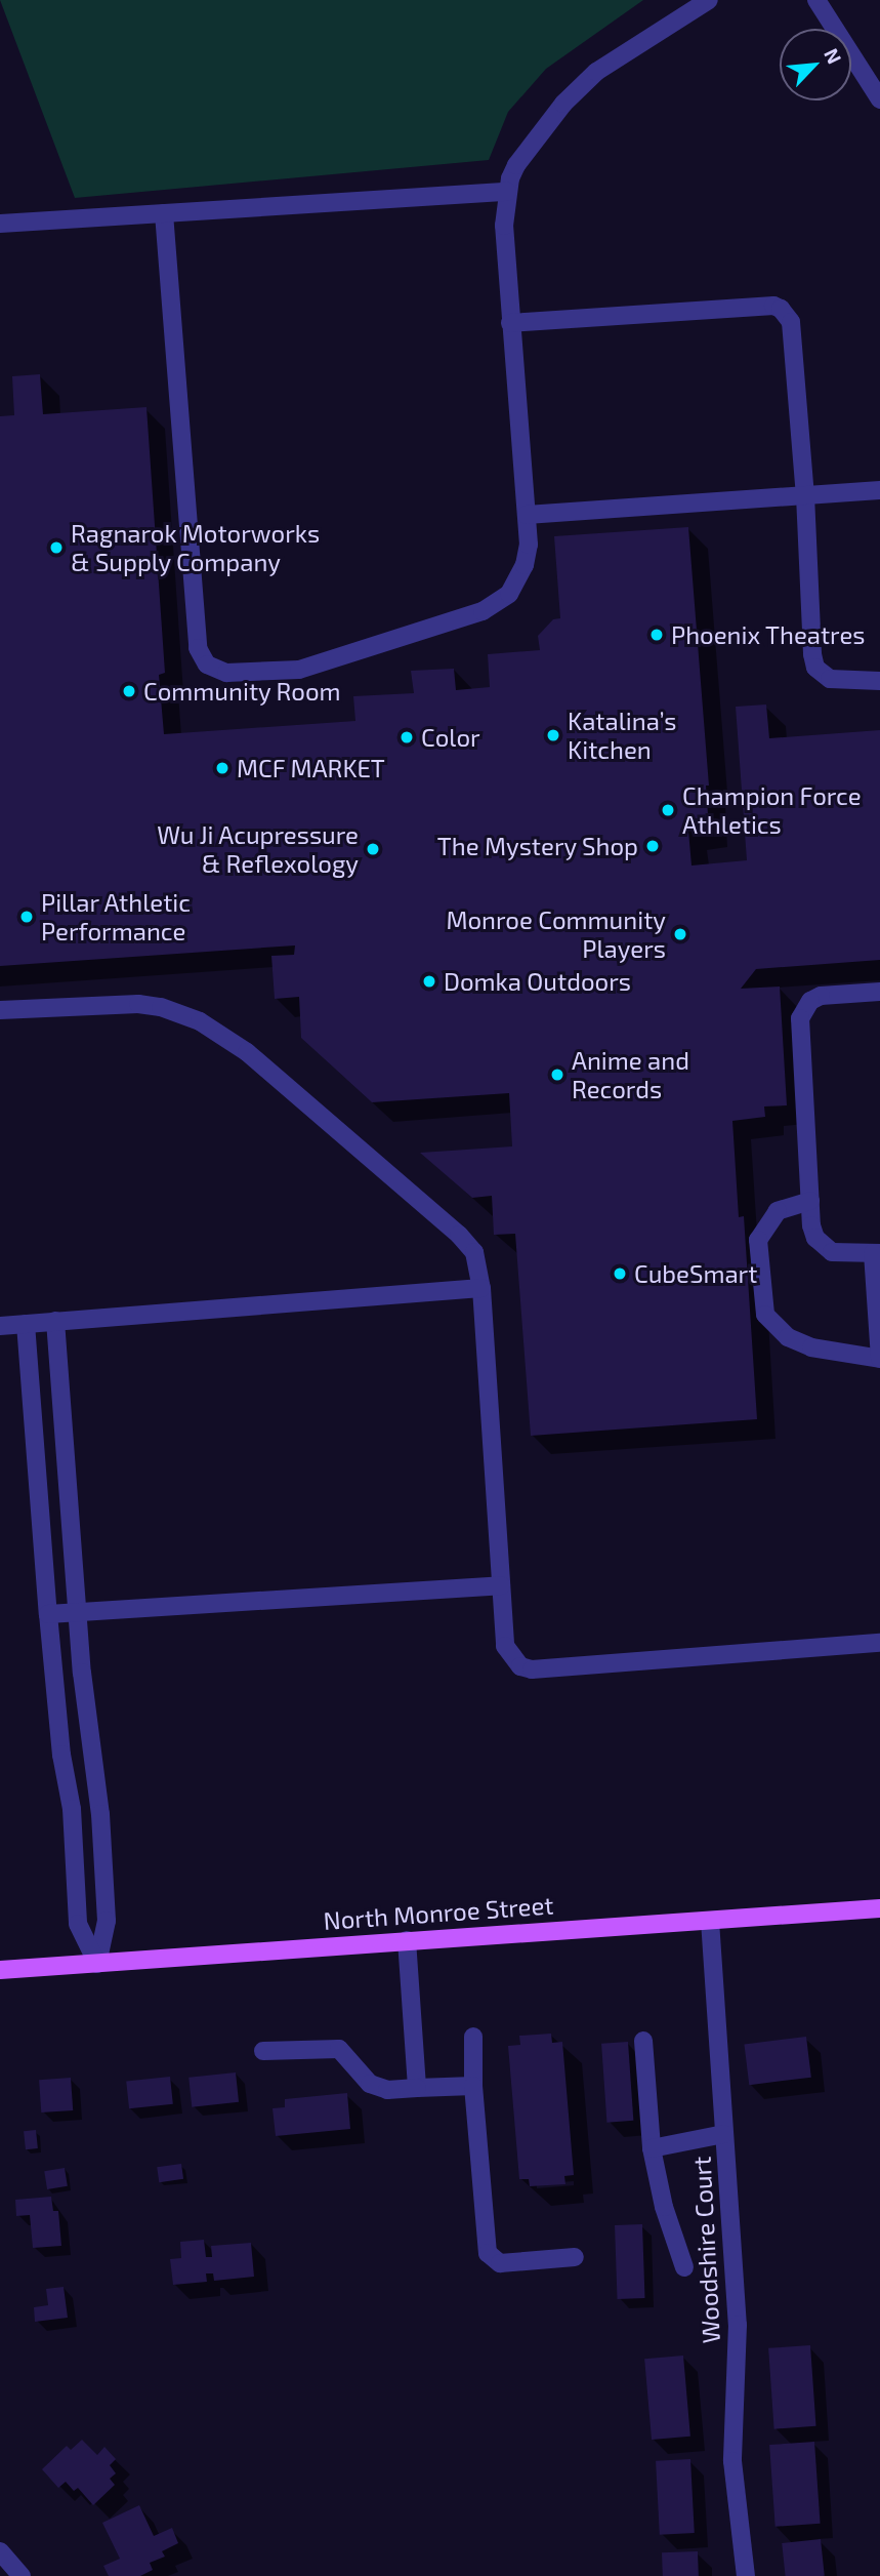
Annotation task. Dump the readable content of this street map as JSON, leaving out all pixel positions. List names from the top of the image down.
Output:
{
  "streets": {
    "main road": ["North Monroe Street"],
    "street": ["Woodshire Court"]
  },
  "crossings": [
    ["North Monroe Street", "Woodshire Court"]
  ],
  "places": [
    "Ragnarok Motorworks & Supply Company",
    "Phoenix Theatres",
    "Community Room",
    "Katalina’s Kitchen",
    "Color",
    "MCF MARKET",
    "Champion Force Athletics",
    "The Mystery Shop",
    "Wu Ji Acupressure & Reflexology",
    "Pillar Athletic Performance",
    "Monroe Community Players",
    "Domka Outdoors",
    "Anime and Records",
    "CubeSmart"
  ],
  "north": "top right"
}
